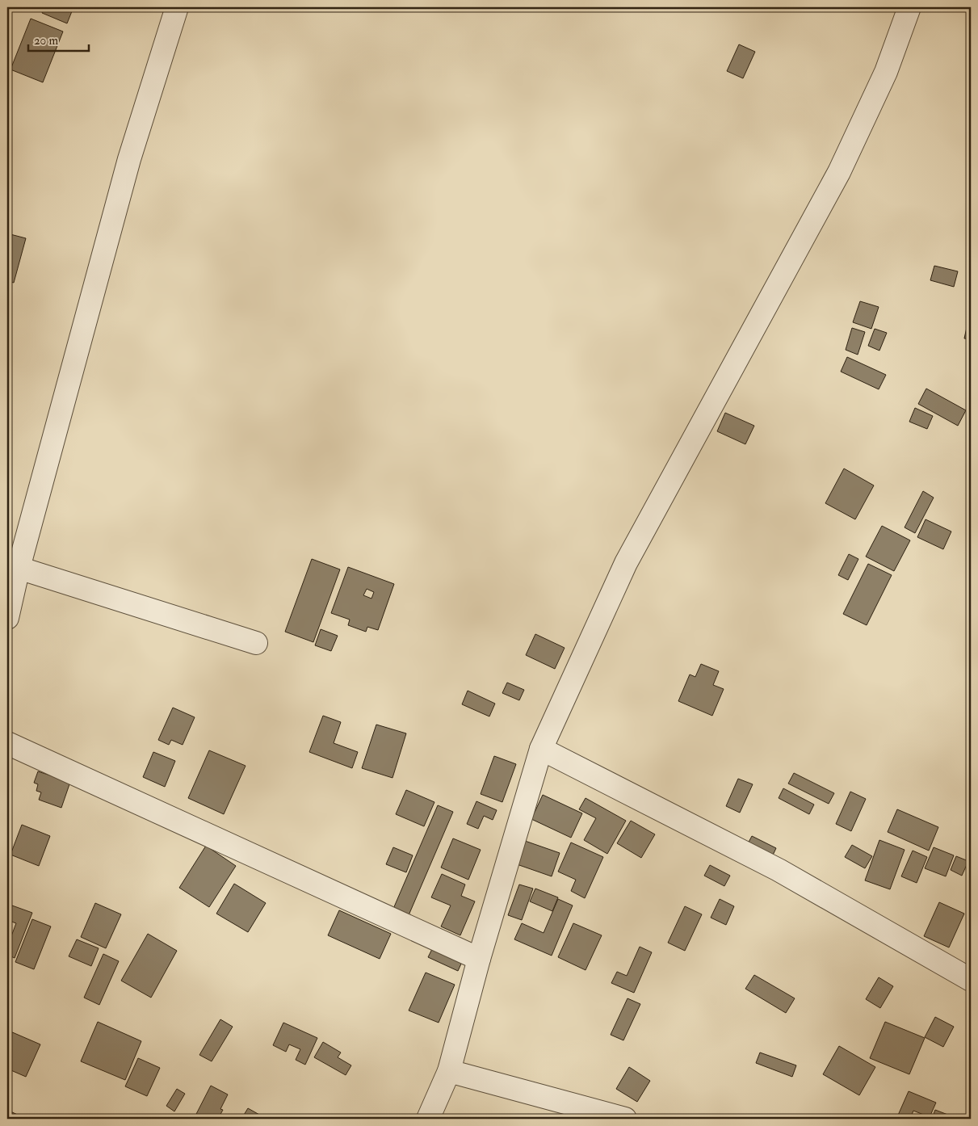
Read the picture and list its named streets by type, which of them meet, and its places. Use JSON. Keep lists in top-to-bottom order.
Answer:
{
  "scale_bar": "20 m"
}
